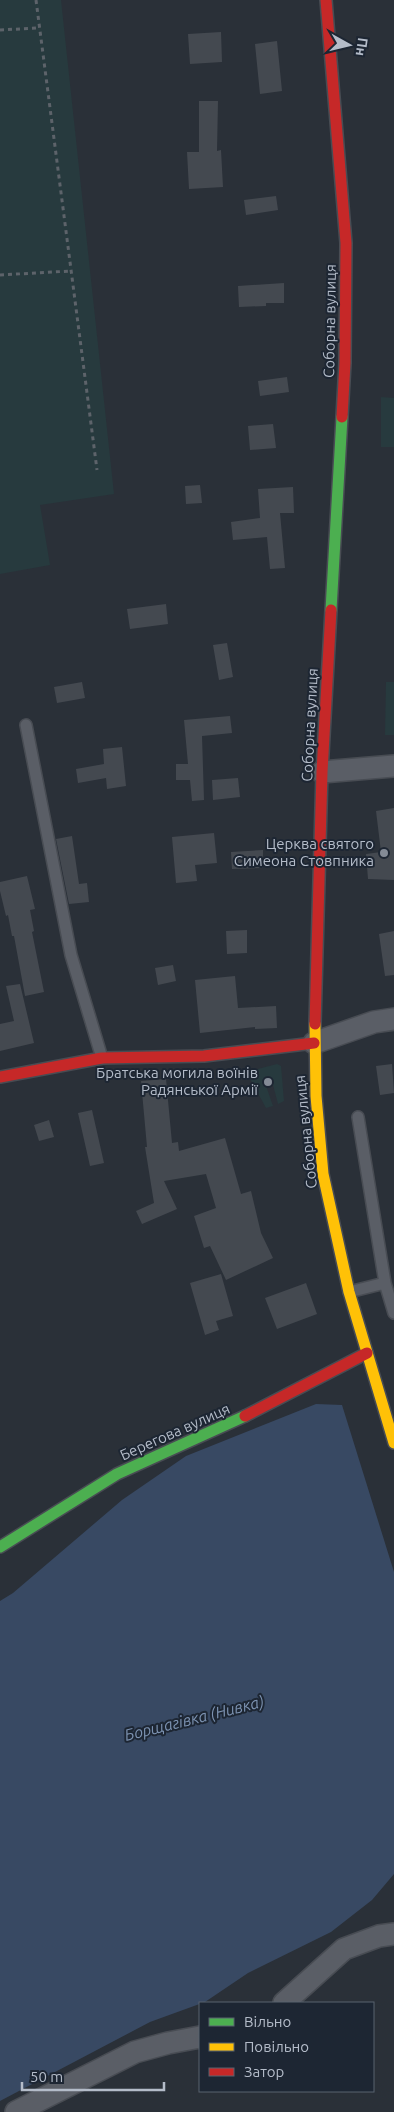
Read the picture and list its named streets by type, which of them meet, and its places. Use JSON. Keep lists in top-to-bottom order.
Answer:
{
  "streets": {
    "main road": ["Соборна вулиця", "Берегова вулиця"]
  },
  "crossings": [
    ["Соборна вулиця", "Берегова вулиця"]
  ],
  "water": ["Борщагівка (Нивка)"],
  "places": ["Церква святого Симеона Стовпника", "Братська могила воїнів Радянської Армії"],
  "legend": ["Вільно", "Повільно", "Затор"],
  "scale_bar": "50 m",
  "north": "right"
}
